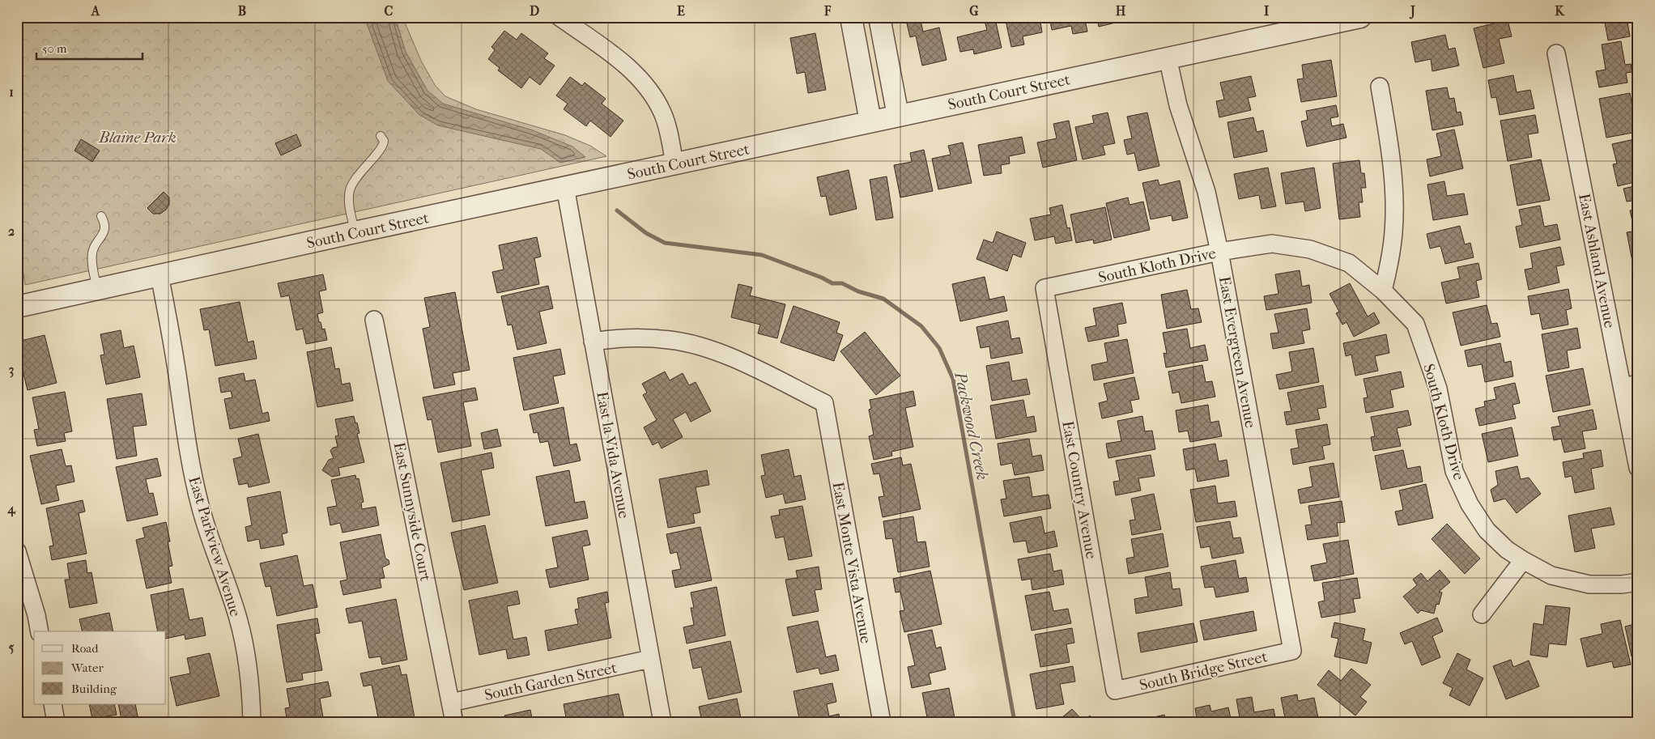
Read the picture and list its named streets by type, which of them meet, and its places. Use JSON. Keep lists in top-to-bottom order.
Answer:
{
  "streets": {
    "street": [
      "South Court Street",
      "East Ashland Avenue",
      "South Kloth Drive",
      "East Evergreen Avenue",
      "East la Vida Avenue",
      "East Country Avenue",
      "East Sunnyside Court",
      "East Parkview Avenue",
      "East Monte Vista Avenue",
      "South Bridge Street",
      "South Garden Street"
    ]
  },
  "crossings": [
    ["South Court Street", "East Evergreen Avenue"],
    ["South Court Street", "East la Vida Avenue"],
    ["South Court Street", "East Parkview Avenue"],
    ["South Kloth Drive", "East Evergreen Avenue"],
    ["South Kloth Drive", "East Country Avenue"],
    ["East Evergreen Avenue", "South Bridge Street"],
    ["East la Vida Avenue", "East Monte Vista Avenue"],
    ["East la Vida Avenue", "South Garden Street"],
    ["East Country Avenue", "South Bridge Street"],
    ["East Sunnyside Court", "South Garden Street"]
  ],
  "water": ["Packwood Creek"],
  "parks": ["Blaine Park"],
  "legend": ["Road", "Water", "Building"],
  "scale_bar": "50 m",
  "grid": {
    "columns": [
      "A",
      "B",
      "C",
      "D",
      "E",
      "F",
      "G",
      "H",
      "I",
      "J",
      "K"
    ],
    "rows": [
      "1",
      "2",
      "3",
      "4",
      "5"
    ]
  }
}
